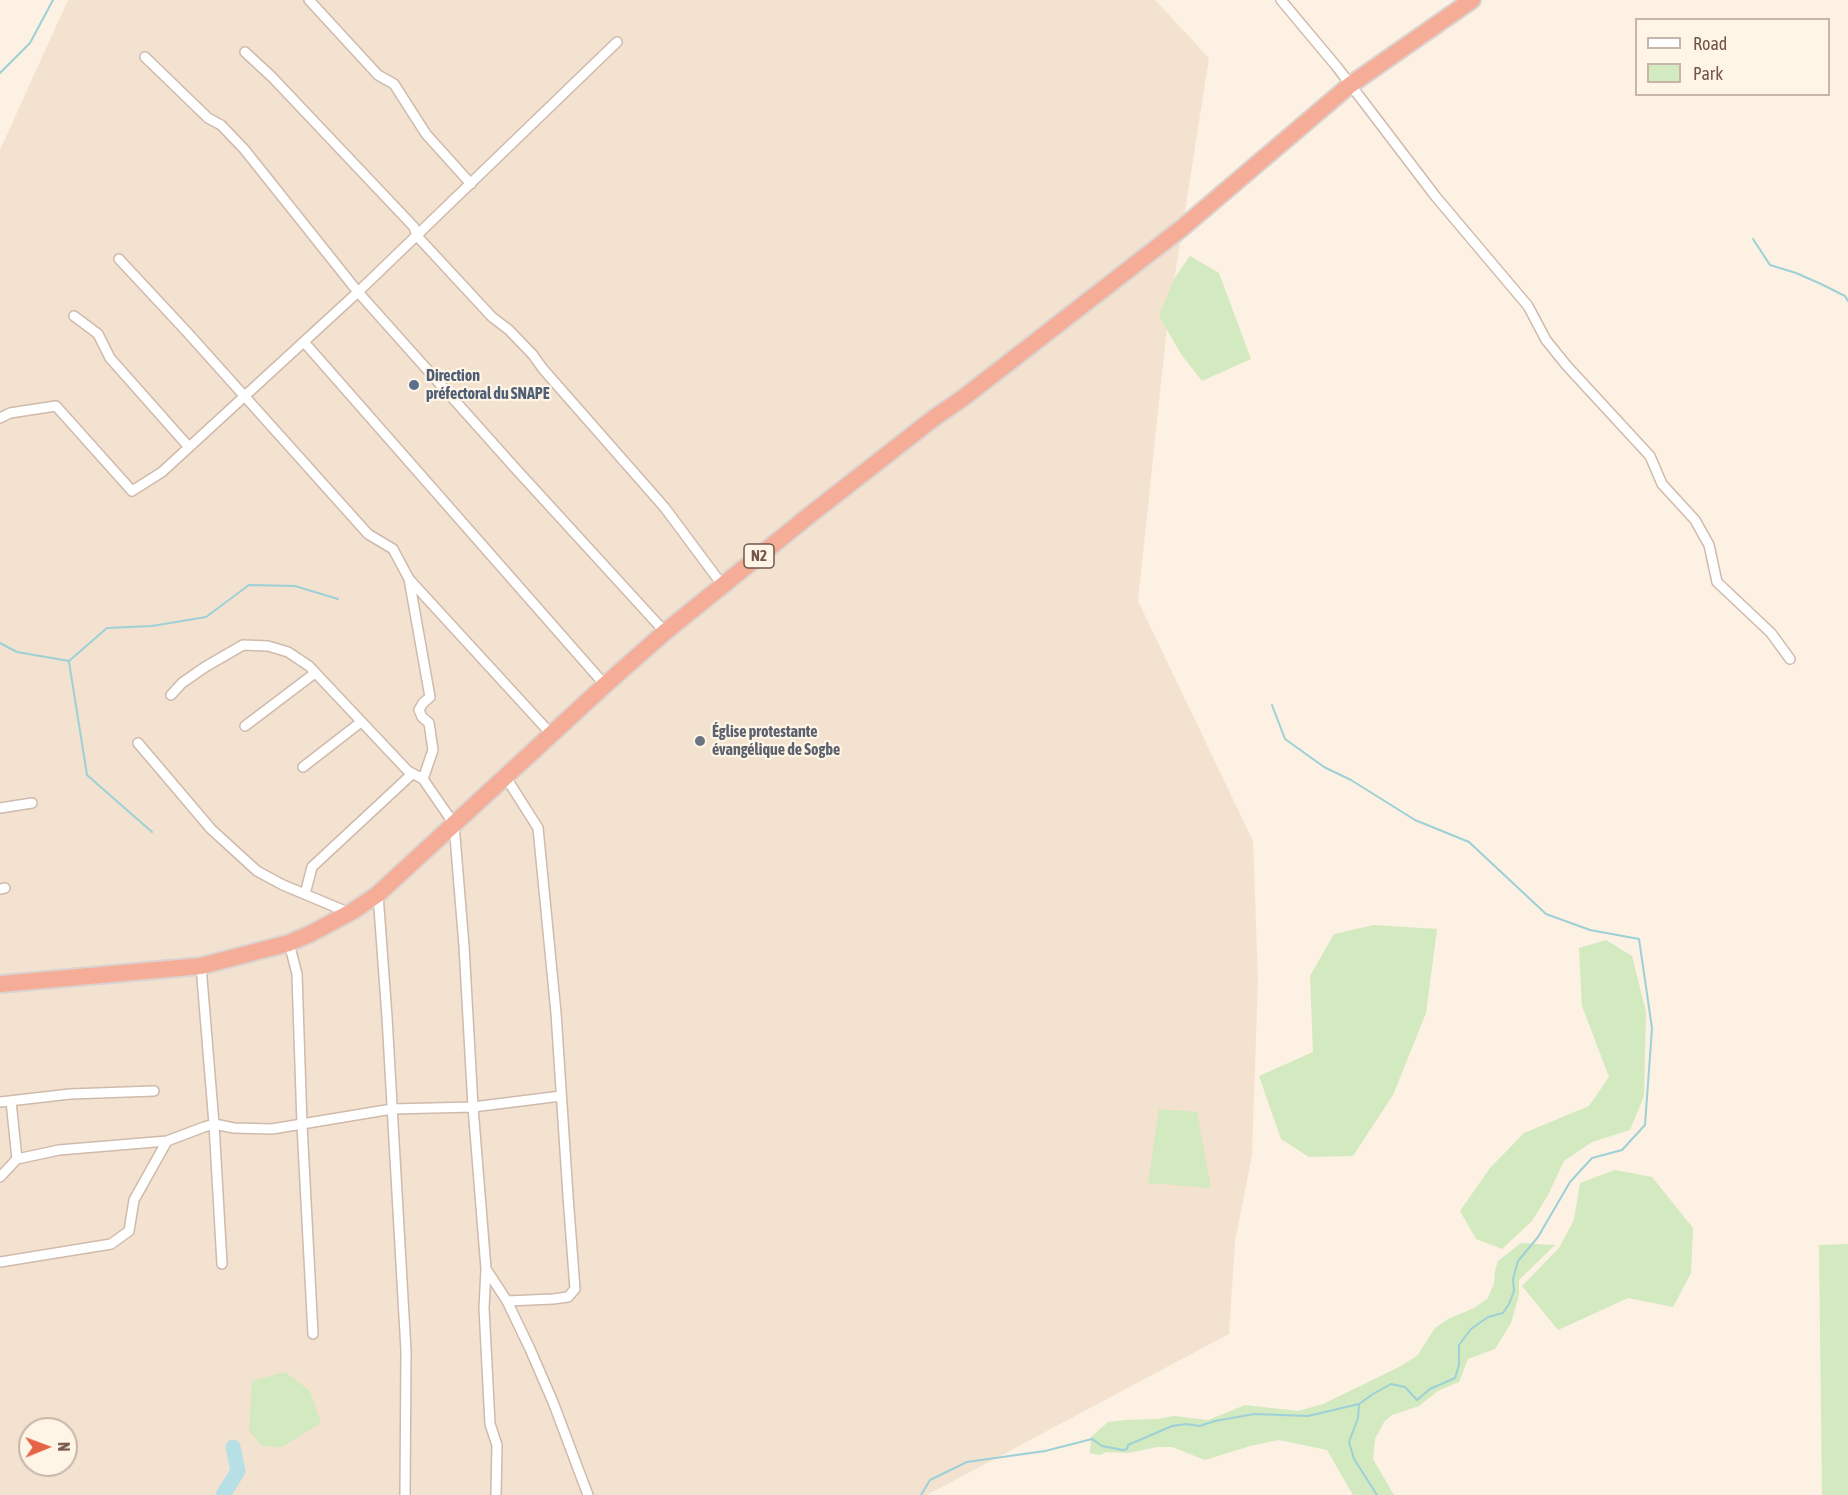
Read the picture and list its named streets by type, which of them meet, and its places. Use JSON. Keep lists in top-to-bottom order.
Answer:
{
  "streets": {
    "highway": ["N2"]
  },
  "places": ["Direction préfectoral du SNAPE", "Église protestante évangélique de Sogbe"],
  "legend": ["Road", "Park"],
  "north": "right"
}
